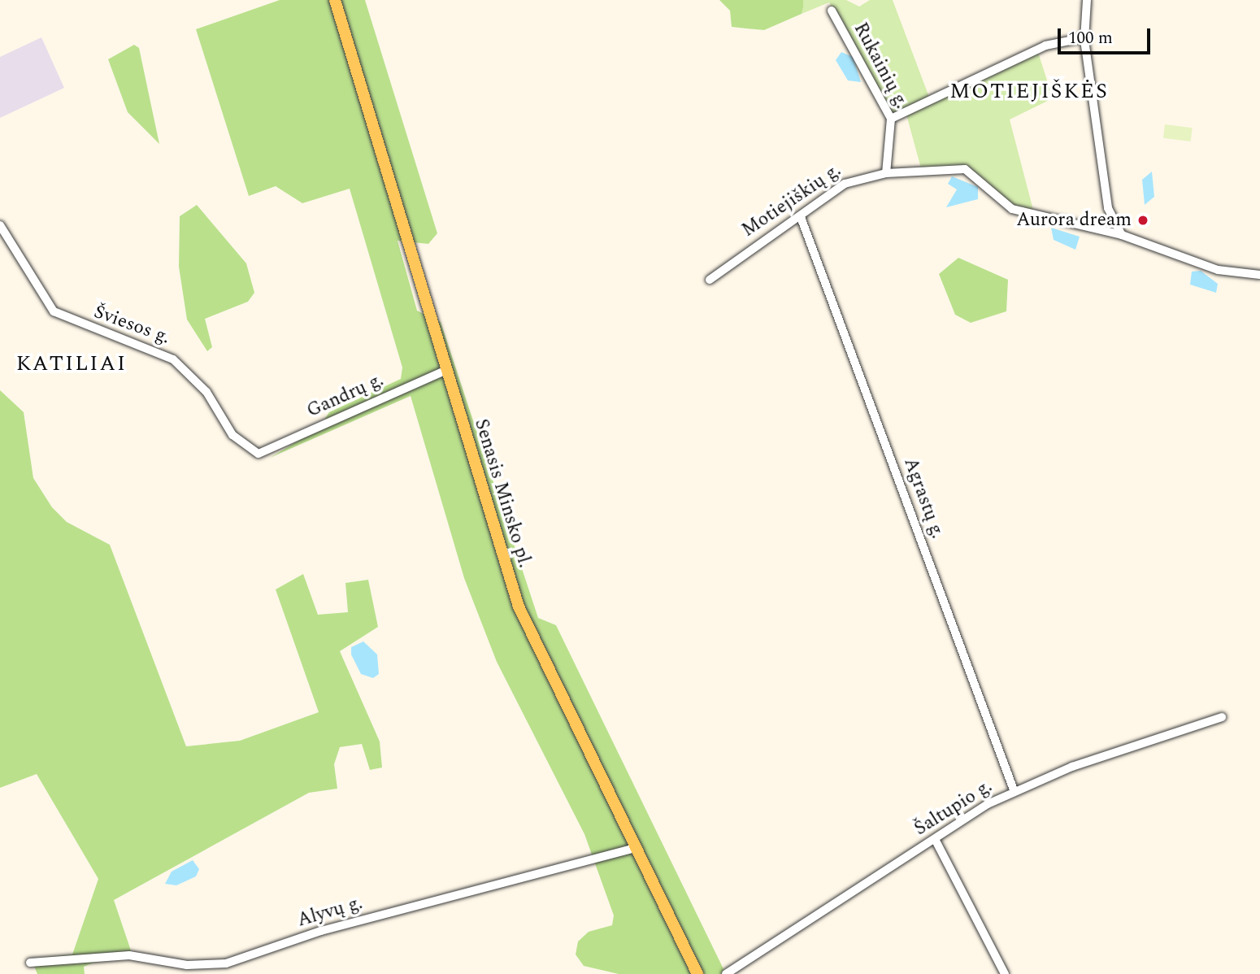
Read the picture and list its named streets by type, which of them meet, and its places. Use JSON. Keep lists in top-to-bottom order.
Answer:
{
  "streets": {
    "main road": ["Senasis Minsko pl."],
    "street": [
      "Rukainių g.",
      "Motiejiškių g.",
      "Šviesos g.",
      "Gandrų g.",
      "Agrastų g.",
      "Šaltupio g.",
      "Alyvų g."
    ]
  },
  "crossings": [
    ["Rukainių g.", "Motiejiškių g."],
    ["Motiejiškių g.", "Agrastų g."],
    ["Šviesos g.", "Gandrų g."],
    ["Gandrų g.", "Senasis Minsko pl."],
    ["Senasis Minsko pl.", "Alyvų g."],
    ["Agrastų g.", "Šaltupio g."]
  ],
  "districts": ["MOTIEJIŠKĖS", "KATILIAI"],
  "places": ["Aurora dream"],
  "scale_bar": "100 m"
}
